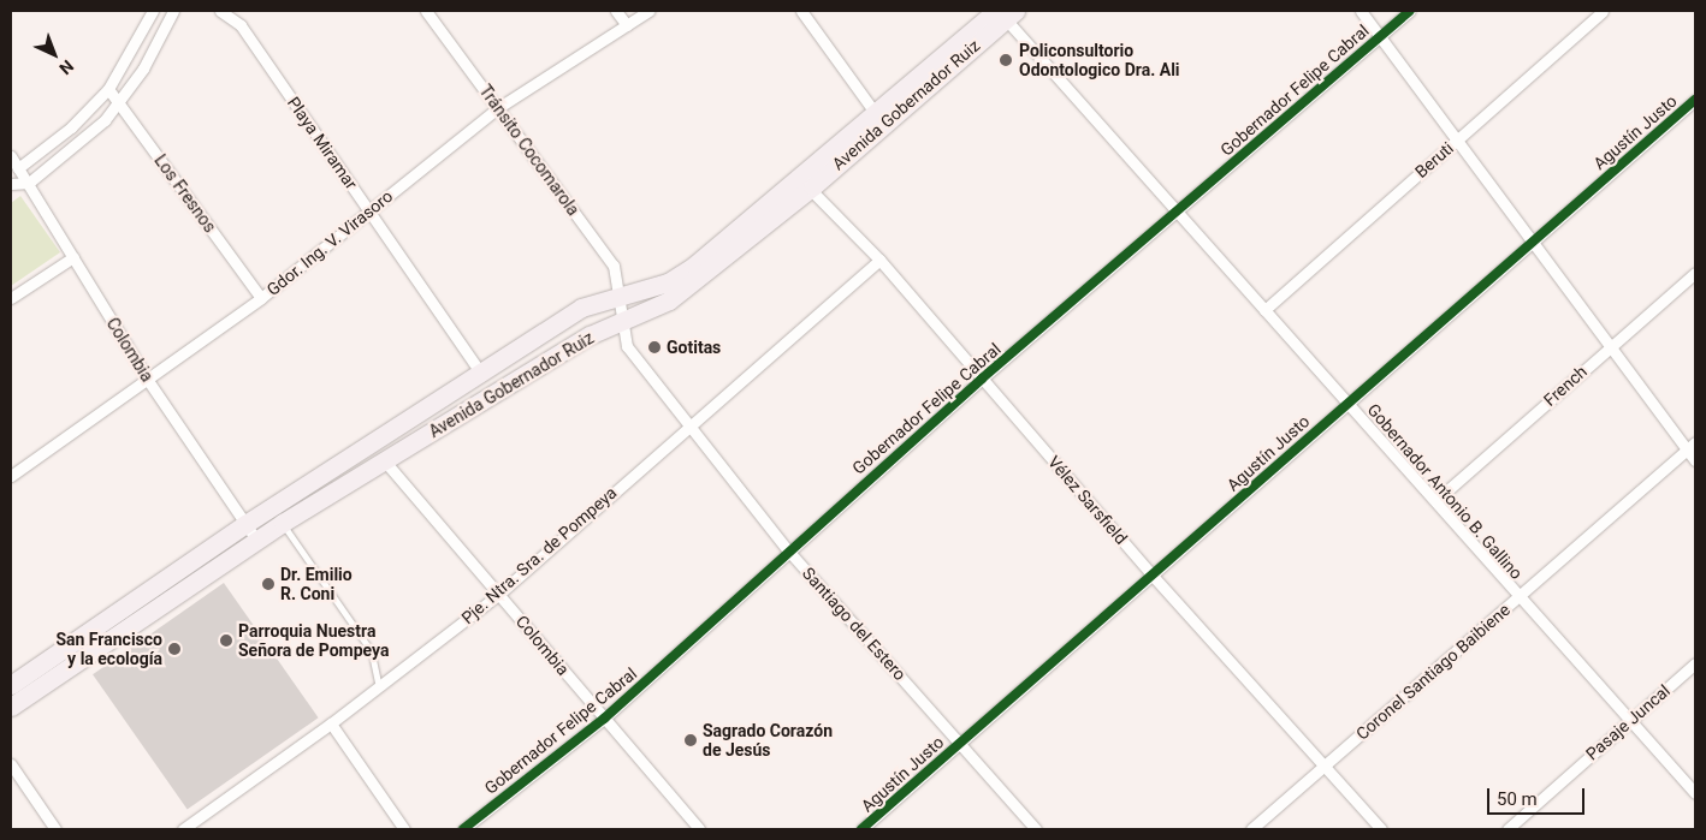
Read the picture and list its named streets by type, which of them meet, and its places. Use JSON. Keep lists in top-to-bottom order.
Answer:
{
  "streets": {
    "main road": ["Avenida Gobernador Ruiz"],
    "street": [
      "Gobernador Felipe Cabral",
      "Agustín Justo",
      "Playa Miramar",
      "Tránsito Cocomarola",
      "Beruti",
      "Los Fresnos",
      "Gdor. Ing. V. Virasoro",
      "Colombia",
      "French",
      "Gobernador Antonio B. Gallino",
      "Vélez Sarsfield",
      "Pje. Ntra. Sra. de Pompeya",
      "Santiago del Estero",
      "Coronel Santiago Baibiene",
      "Pasaje Juncal"
    ]
  },
  "crossings": [
    ["Gobernador Felipe Cabral", "Colombia"],
    ["Gobernador Felipe Cabral", "Gobernador Antonio B. Gallino"],
    ["Gobernador Felipe Cabral", "Vélez Sarsfield"],
    ["Gobernador Felipe Cabral", "Santiago del Estero"],
    ["Avenida Gobernador Ruiz", "Playa Miramar"],
    ["Avenida Gobernador Ruiz", "Tránsito Cocomarola"],
    ["Avenida Gobernador Ruiz", "Colombia"],
    ["Avenida Gobernador Ruiz", "Gobernador Antonio B. Gallino"],
    ["Avenida Gobernador Ruiz", "Vélez Sarsfield"],
    ["Avenida Gobernador Ruiz", "Santiago del Estero"],
    ["Agustín Justo", "Gobernador Antonio B. Gallino"],
    ["Agustín Justo", "Vélez Sarsfield"],
    ["Agustín Justo", "Santiago del Estero"],
    ["Playa Miramar", "Gdor. Ing. V. Virasoro"],
    ["Tránsito Cocomarola", "Gdor. Ing. V. Virasoro"],
    ["Tránsito Cocomarola", "Santiago del Estero"],
    ["Beruti", "Gobernador Antonio B. Gallino"],
    ["Los Fresnos", "Gdor. Ing. V. Virasoro"],
    ["Gdor. Ing. V. Virasoro", "Colombia"],
    ["Colombia", "Pje. Ntra. Sra. de Pompeya"],
    ["French", "Gobernador Antonio B. Gallino"],
    ["Gobernador Antonio B. Gallino", "Coronel Santiago Baibiene"],
    ["Gobernador Antonio B. Gallino", "Pasaje Juncal"],
    ["Vélez Sarsfield", "Pje. Ntra. Sra. de Pompeya"],
    ["Vélez Sarsfield", "Coronel Santiago Baibiene"],
    ["Pje. Ntra. Sra. de Pompeya", "Santiago del Estero"]
  ],
  "places": [
    "Policonsultorio Odontologico Dra. Ali",
    "Gotitas",
    "Dr. Emilio R. Coni",
    "Parroquia Nuestra Señora de Pompeya",
    "San Francisco y la ecología",
    "Sagrado Corazón de Jesús"
  ],
  "scale_bar": "50 m",
  "north": "bottom right"
}
